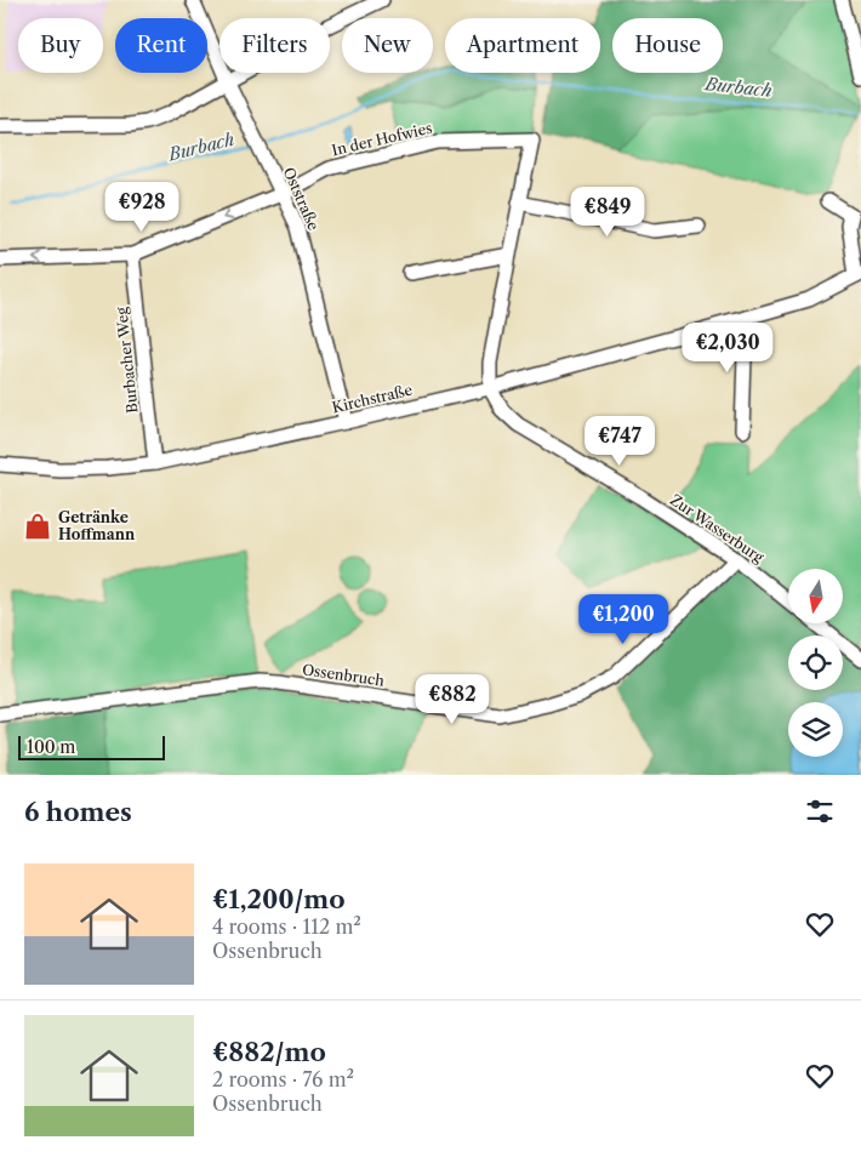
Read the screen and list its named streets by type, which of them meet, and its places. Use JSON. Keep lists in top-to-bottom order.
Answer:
{
  "streets": {
    "street": [
      "In der Hofwies",
      "Oststraße",
      "Burbacher Weg",
      "Kirchstraße",
      "Zur Wasserburg",
      "Ossenbruch"
    ]
  },
  "crossings": [
    ["In der Hofwies", "Oststraße"],
    ["In der Hofwies", "Burbacher Weg"],
    ["Oststraße", "Kirchstraße"],
    ["Burbacher Weg", "Kirchstraße"],
    ["Kirchstraße", "Zur Wasserburg"],
    ["Zur Wasserburg", "Ossenbruch"]
  ],
  "water": ["Burbach"],
  "places": {
    "shop": ["Getränke Hoffmann"]
  },
  "scale_bar": "100 m",
  "north": "bottom",
  "page": {
    "chip": [
      "Buy",
      "Rent",
      "Filters",
      "New",
      "Apartment",
      "House"
    ],
    "price": [
      "€928",
      "€849",
      "€2,030",
      "€747",
      "€1,200",
      "€882"
    ],
    "scale": "100 m",
    "heading": "6 homes",
    "list": [
      {
        "name": "€1,200/mo",
        "note": "4 rooms · 112 m² · Ossenbruch"
      },
      {
        "name": "€882/mo",
        "note": "2 rooms · 76 m² · Ossenbruch"
      }
    ]
  }
}
